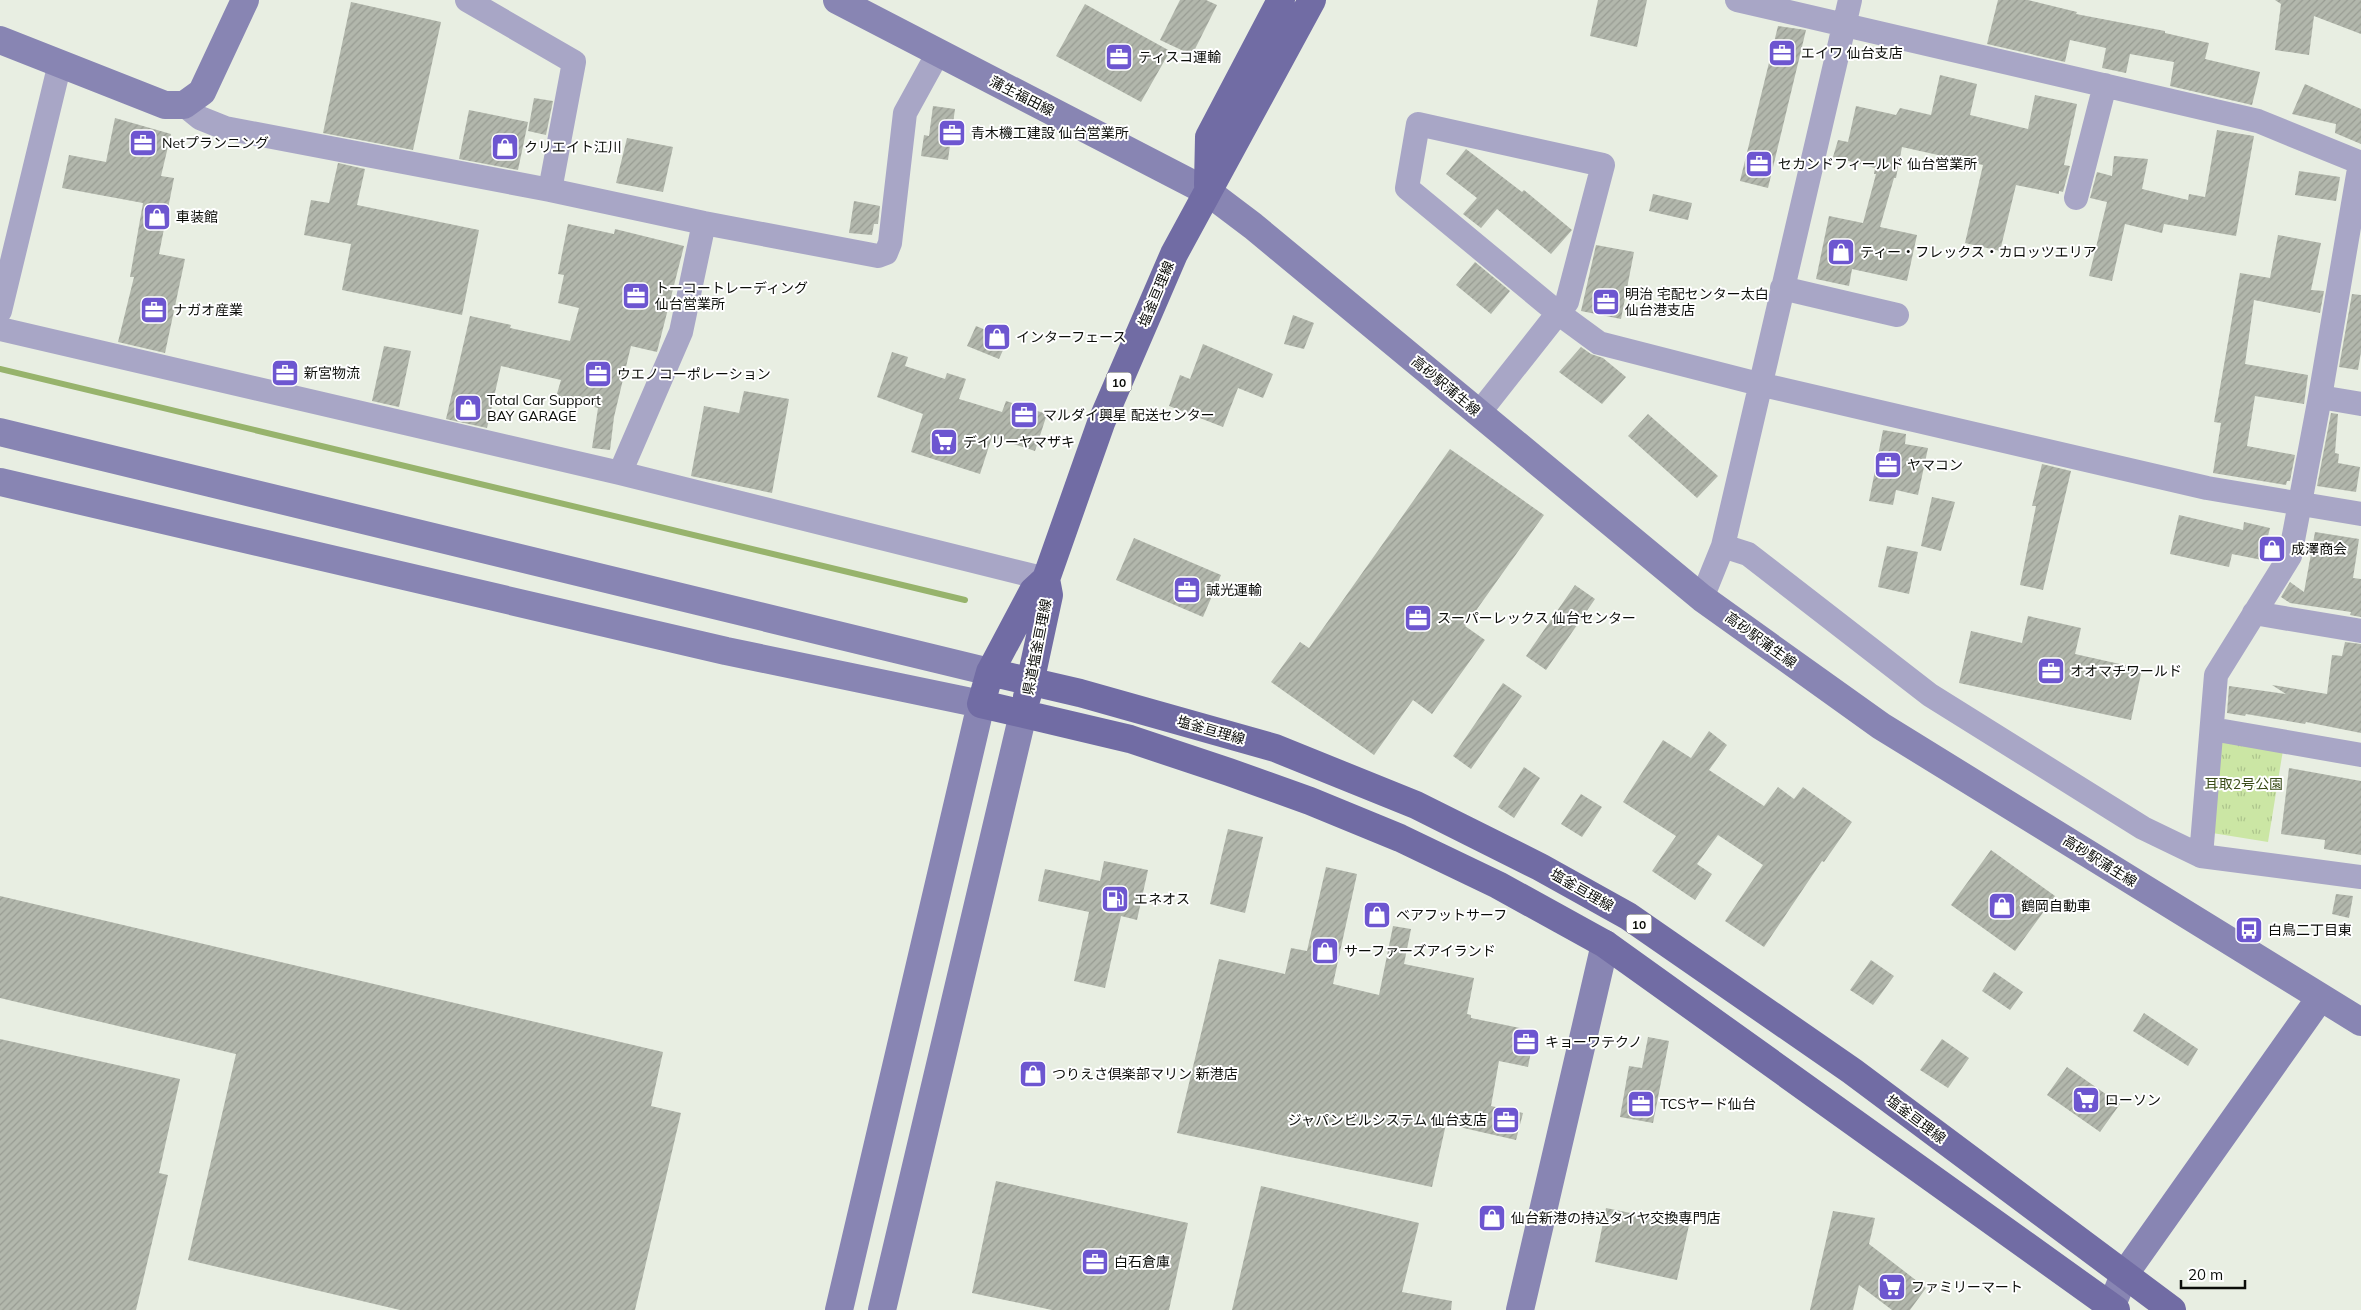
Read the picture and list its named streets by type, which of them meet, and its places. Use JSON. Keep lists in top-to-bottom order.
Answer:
{
  "streets": {
    "main road": ["塩釜亘理線", "10", "県道塩釜亘理線"],
    "street": ["蒲生福田線", "高砂駅蒲生線"]
  },
  "crossings": [
    ["蒲生福田線", "塩釜亘理線"],
    ["蒲生福田線", "高砂駅蒲生線"],
    ["塩釜亘理線", "高砂駅蒲生線"],
    ["塩釜亘理線", "県道塩釜亘理線"]
  ],
  "parks": ["耳取2号公園"],
  "places": {
    "office": [
      "エイワ 仙台支店",
      "ティスコ運輸",
      "青木機工建設 仙台営業所",
      "Netプランニング",
      "セカンドフィールド 仙台営業所",
      "トーコートレーディング 仙台営業所",
      "明治 宅配センター太白 仙台港支店",
      "ナガオ産業",
      "新宮物流",
      "ウエノコーポレーション",
      "マルダイ興星 配送センター",
      "ヤマコン",
      "誠光運輸",
      "スーパーレックス 仙台センター",
      "オオマチワールド",
      "キョーワテクノ",
      "TCSヤード仙台",
      "ジャパンビルシステム 仙台支店",
      "白石倉庫"
    ],
    "shop": [
      "クリエイト江川",
      "車装館",
      "ティー・フレックス・カロッツエリア",
      "インターフェース",
      "Total Car Support BAY GARAGE",
      "成澤商会",
      "鶴岡自動車",
      "ベアフットサーフ",
      "サーファーズアイランド",
      "つりえさ倶楽部マリン 新港店",
      "仙台新港の持込タイヤ交換専門店"
    ],
    "supermarket": ["デイリーヤマザキ", "ローソン", "ファミリーマート"],
    "fuel station": ["エネオス"],
    "bus stop": ["白鳥二丁目東"]
  },
  "scale_bar": "20 m"
}
